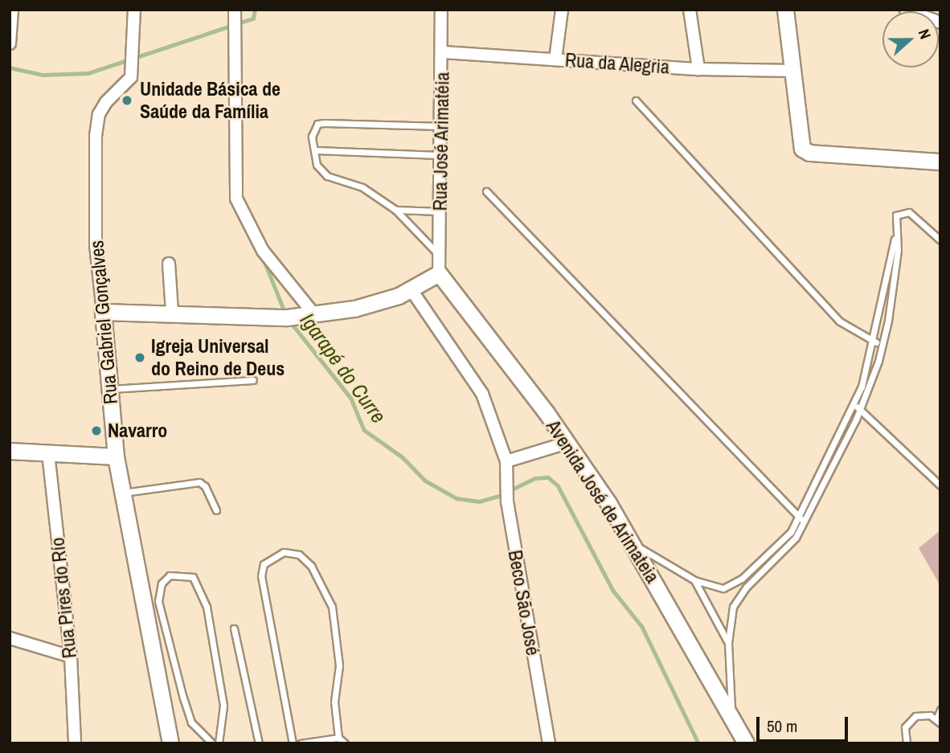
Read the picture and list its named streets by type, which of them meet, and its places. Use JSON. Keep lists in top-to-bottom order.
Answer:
{
  "streets": {
    "street": [
      "Rua da Alegria",
      "Rua José Arimatéia",
      "Rua Gabriel Gonçalves",
      "Avenida José de Arimateia",
      "Rua Pires do Río",
      "Beco São José"
    ]
  },
  "crossings": [
    ["Rua da Alegria", "Rua José Arimatéia"],
    ["Rua José Arimatéia", "Avenida José de Arimateia"]
  ],
  "water": ["Igarapé do Curre"],
  "places": ["Unidade Básica de Saúde da Família", "Igreja Universal do Reino de Deus", "Navarro"],
  "scale_bar": "50 m",
  "north": "right"
}
